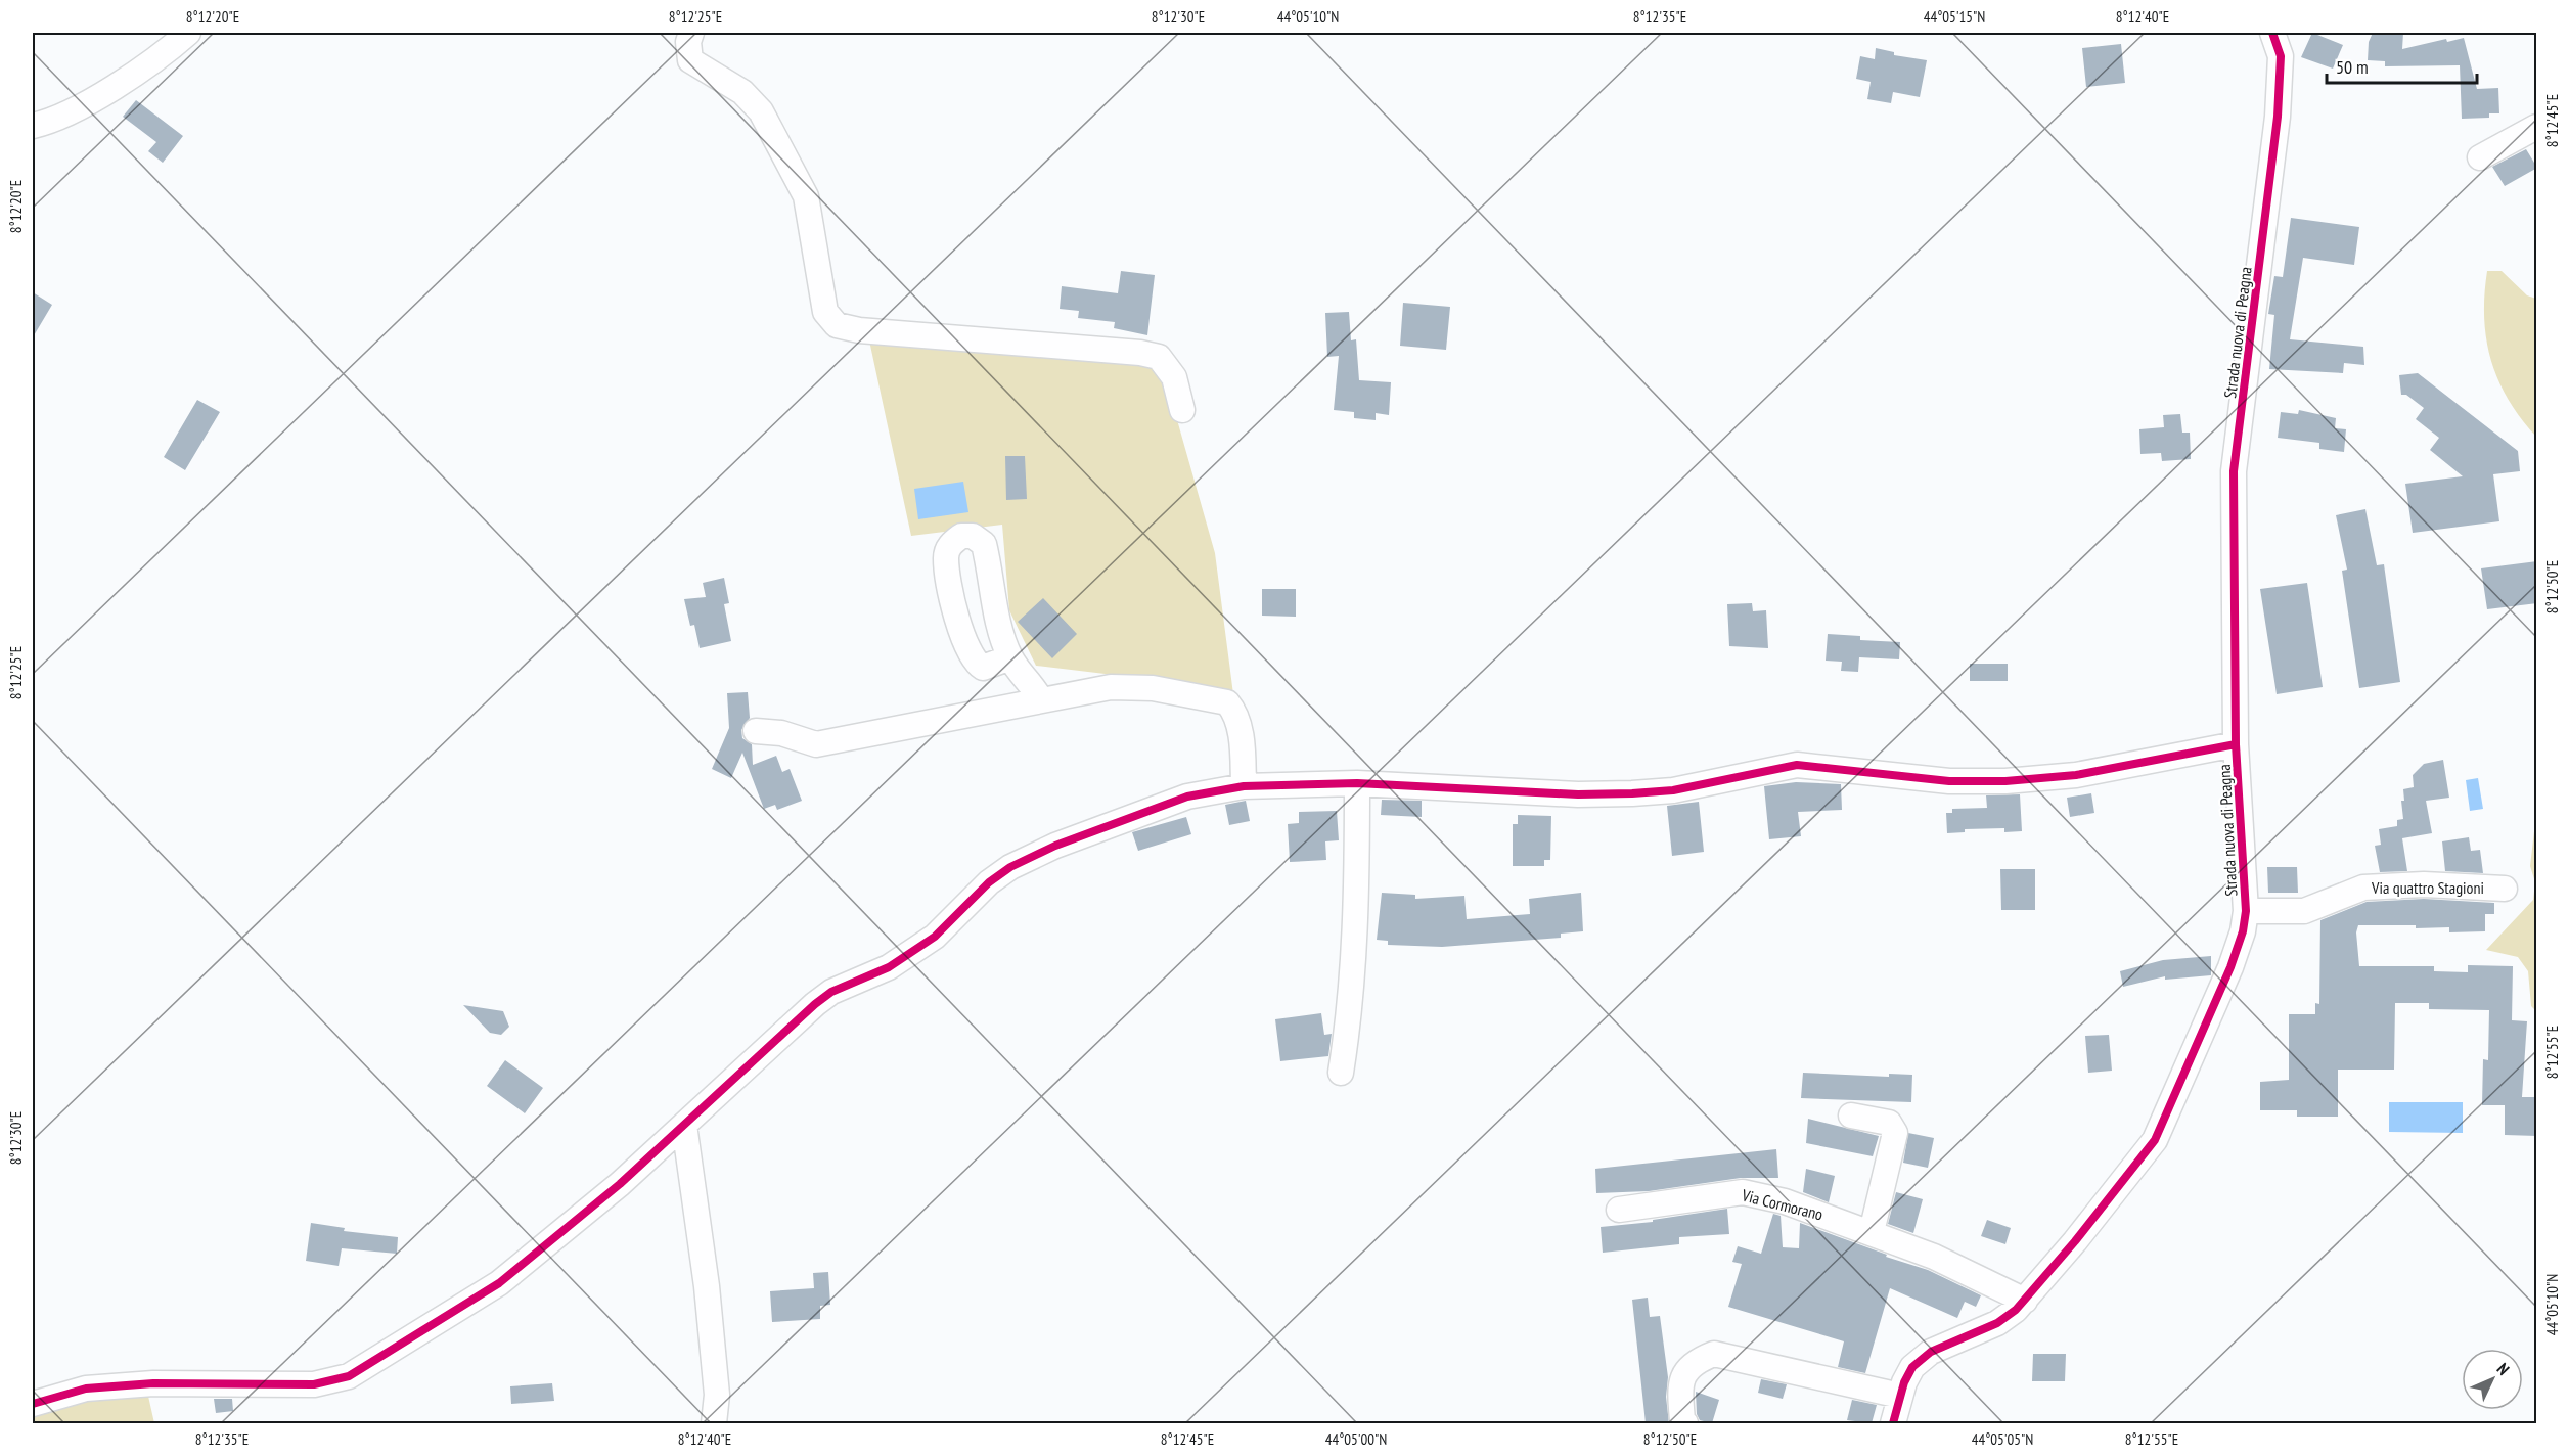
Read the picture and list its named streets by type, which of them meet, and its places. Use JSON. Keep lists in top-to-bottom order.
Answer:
{
  "streets": {
    "street": ["Strada nuova di Peagna", "Via quattro Stagioni", "Via Cormorano"]
  },
  "crossings": [
    ["Strada nuova di Peagna", "Via quattro Stagioni"],
    ["Strada nuova di Peagna", "Via Cormorano"]
  ],
  "scale_bar": "50 m",
  "north": "top right",
  "coordinates": [
    "8°12'20\"E",
    "8°12'25\"E",
    "8°12'30\"E",
    "44°05'10\"N",
    "8°12'35\"E",
    "44°05'15\"N",
    "8°12'40\"E",
    "8°12'45\"E",
    "8°12'50\"E",
    "8°12'55\"E",
    "44°05'00\"N",
    "44°05'05\"N"
  ]
}
